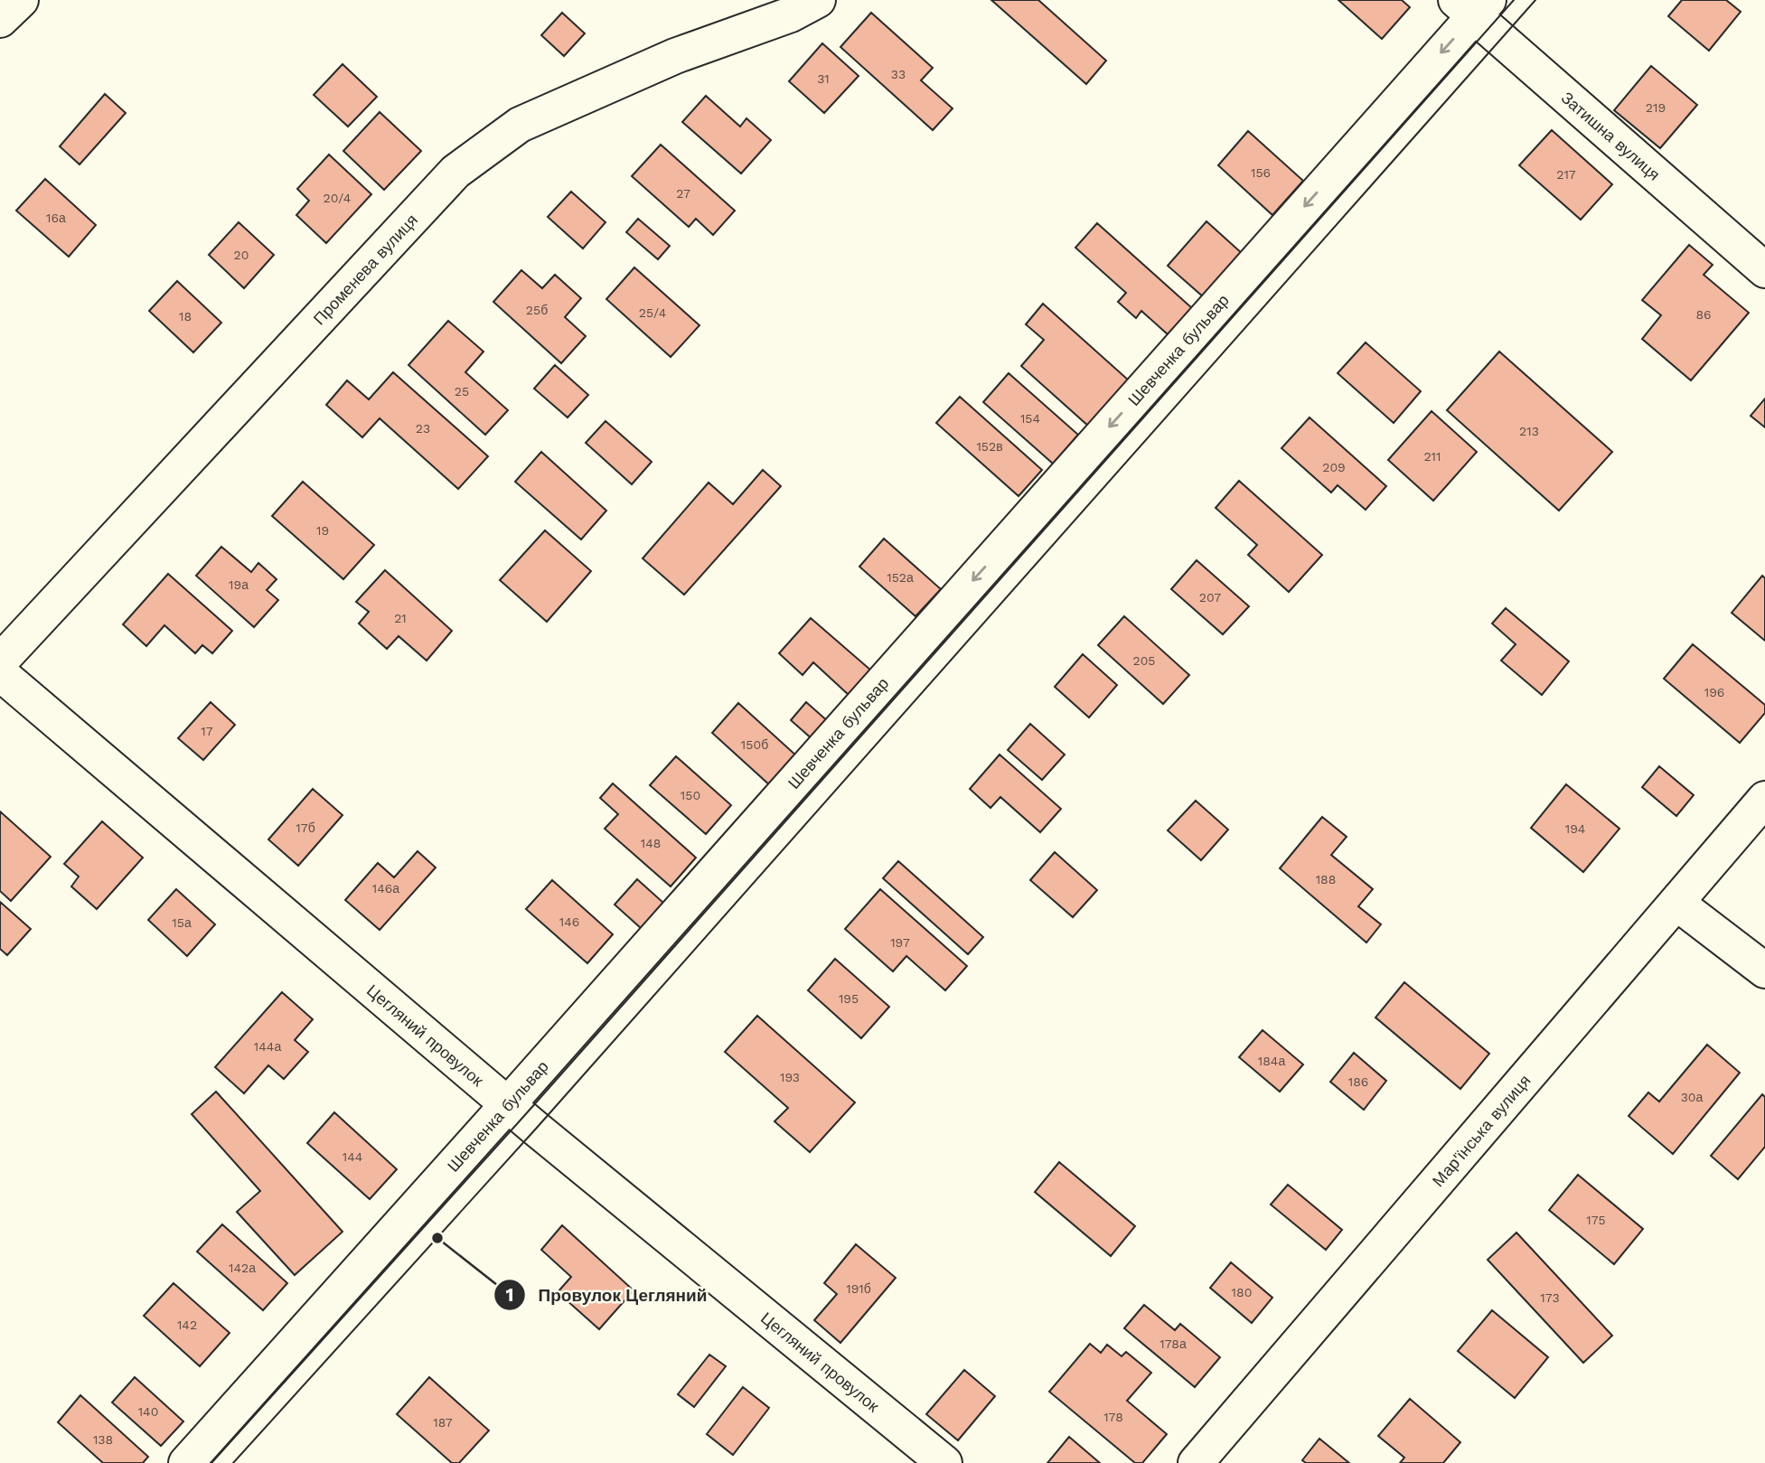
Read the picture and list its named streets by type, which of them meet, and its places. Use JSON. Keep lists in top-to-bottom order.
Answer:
{
  "streets": {
    "street": [
      "Затишна вулиця",
      "Променева вулиця",
      "Шевченка бульвар",
      "Цегляний провулок",
      "Мар'їнська вулиця"
    ]
  },
  "crossings": [
    ["Затишна вулиця", "Шевченка бульвар"],
    ["Шевченка бульвар", "Цегляний провулок"]
  ],
  "one_way": ["Шевченка бульвар"],
  "places": ["Провулок Цегляний"],
  "house_numbers": [
    "33",
    "31",
    "219",
    "156",
    "217",
    "27",
    "20/4",
    "16а",
    "20",
    "25б",
    "25/4",
    "86",
    "18",
    "25",
    "154",
    "23",
    "213",
    "152в",
    "211",
    "209",
    "19",
    "152а",
    "19а",
    "207",
    "21",
    "205",
    "196",
    "17",
    "150б",
    "150",
    "17б",
    "194",
    "148",
    "188",
    "146а",
    "146",
    "15а",
    "197",
    "195",
    "144а",
    "184а",
    "193",
    "186",
    "30а",
    "144",
    "175",
    "142а",
    "191б",
    "180",
    "173",
    "142",
    "178а",
    "140",
    "178",
    "187",
    "138"
  ]
}
